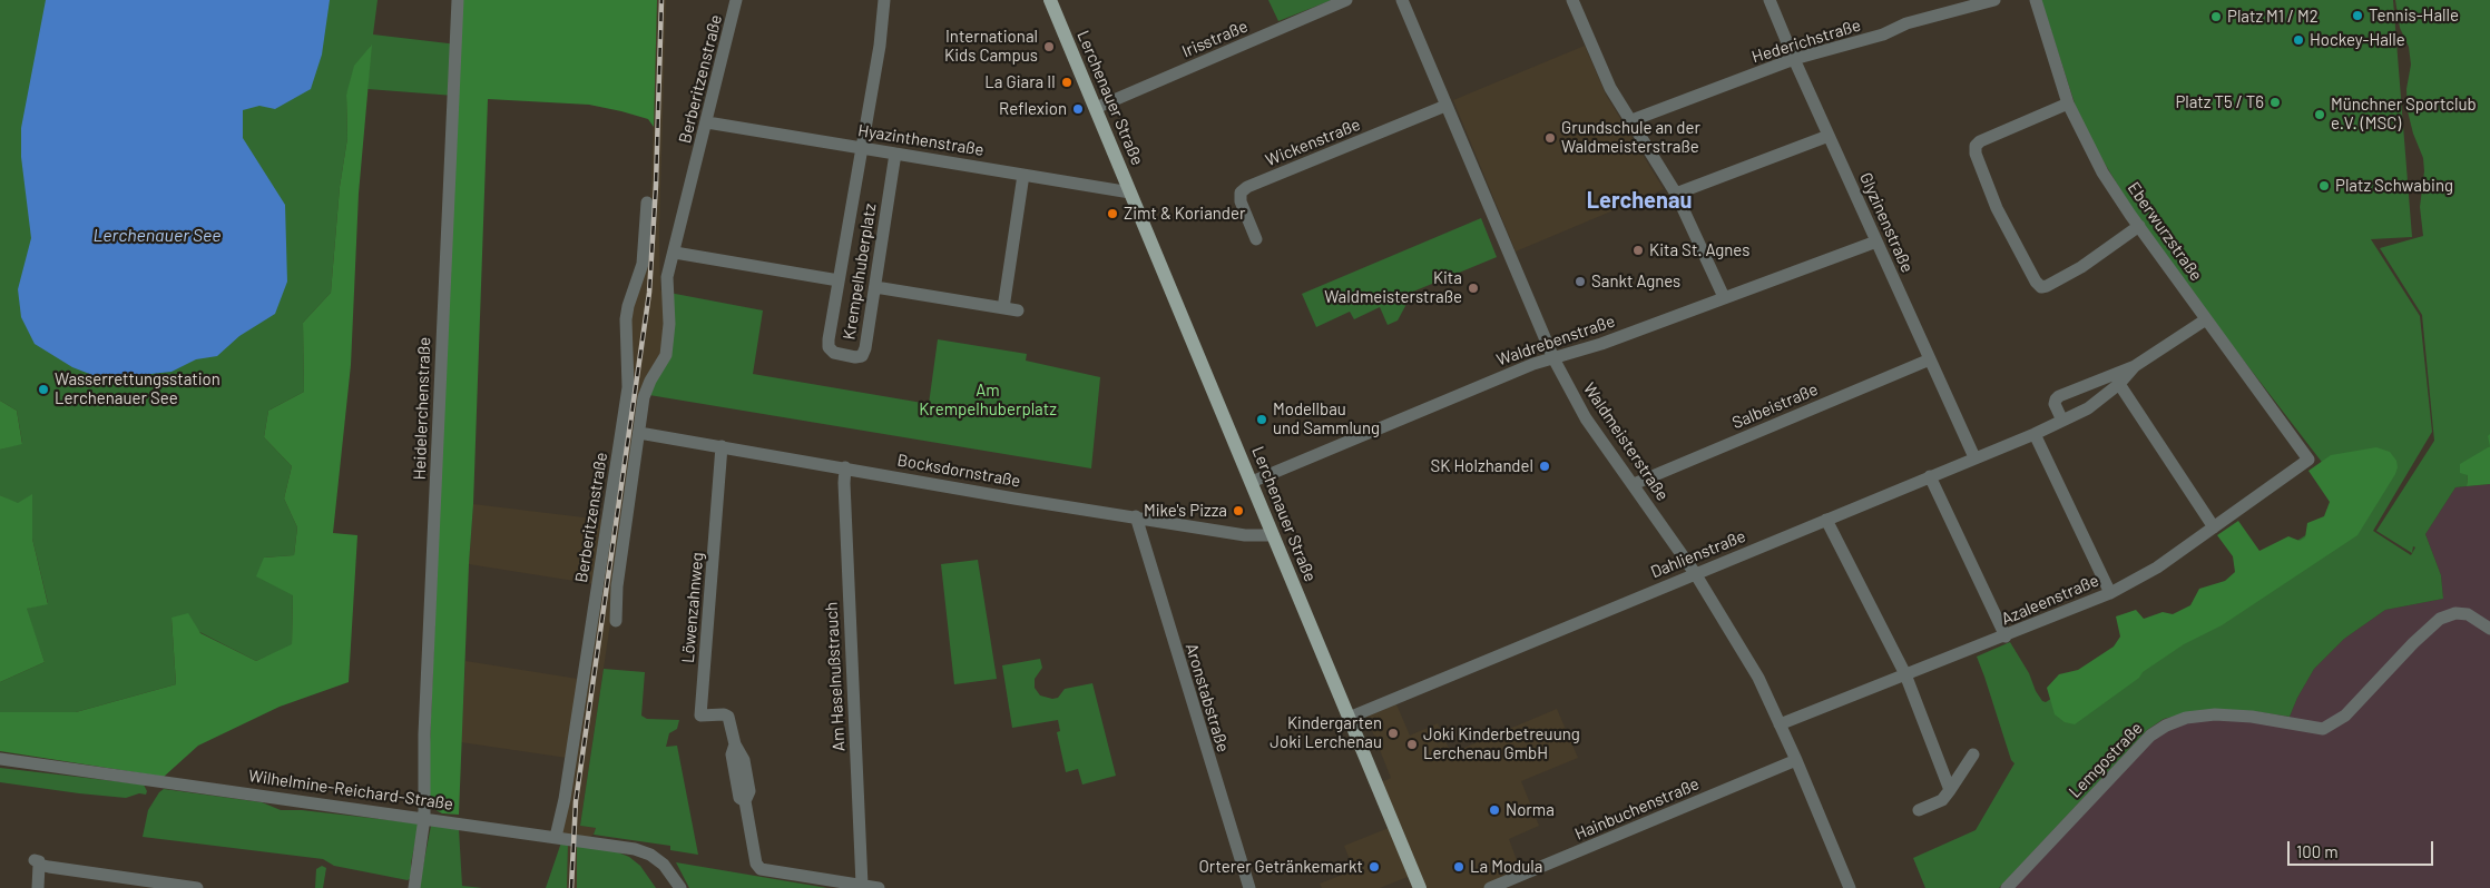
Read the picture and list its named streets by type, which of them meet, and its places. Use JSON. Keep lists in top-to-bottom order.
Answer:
{
  "streets": {
    "main road": ["Lerchenauer Straße"],
    "street": [
      "Irisstraße",
      "Hederichstraße",
      "Berberitzenstraße",
      "Hyazinthenstraße",
      "Wickenstraße",
      "Glyzinenstraße",
      "Eberwurzstraße",
      "Krempelhuberplatz",
      "Waldrebenstraße",
      "Salbeistraße",
      "Heidelerchenstraße",
      "Waldmeisterstraße",
      "Bocksdornstraße",
      "Dahlienstraße",
      "Azaleenstraße",
      "Löwenzahnweg",
      "Am Haselnußstrauch",
      "Aronstabstraße",
      "Lemgostraße",
      "Wilhelmine-Reichard-Straße",
      "Hainbuchenstraße"
    ]
  },
  "crossings": [
    ["Irisstraße", "Lerchenauer Straße"],
    ["Hederichstraße", "Glyzinenstraße"],
    ["Berberitzenstraße", "Hyazinthenstraße"],
    ["Berberitzenstraße", "Bocksdornstraße"],
    ["Berberitzenstraße", "Wilhelmine-Reichard-Straße"],
    ["Lerchenauer Straße", "Hyazinthenstraße"],
    ["Lerchenauer Straße", "Waldrebenstraße"],
    ["Lerchenauer Straße", "Bocksdornstraße"],
    ["Lerchenauer Straße", "Dahlienstraße"],
    ["Hyazinthenstraße", "Krempelhuberplatz"],
    ["Wickenstraße", "Waldmeisterstraße"],
    ["Glyzinenstraße", "Waldrebenstraße"],
    ["Glyzinenstraße", "Salbeistraße"],
    ["Glyzinenstraße", "Dahlienstraße"],
    ["Eberwurzstraße", "Dahlienstraße"],
    ["Eberwurzstraße", "Azaleenstraße"],
    ["Waldrebenstraße", "Waldmeisterstraße"],
    ["Salbeistraße", "Waldmeisterstraße"],
    ["Heidelerchenstraße", "Wilhelmine-Reichard-Straße"],
    ["Waldmeisterstraße", "Dahlienstraße"],
    ["Waldmeisterstraße", "Azaleenstraße"],
    ["Waldmeisterstraße", "Hainbuchenstraße"],
    ["Bocksdornstraße", "Löwenzahnweg"],
    ["Bocksdornstraße", "Am Haselnußstrauch"],
    ["Bocksdornstraße", "Aronstabstraße"],
    ["Löwenzahnweg", "Am Haselnußstrauch"]
  ],
  "districts": ["Lerchenau"],
  "water": ["Lerchenauer See"],
  "parks": ["Am Krempelhuberplatz"],
  "places": [
    "Tennis-Halle",
    "Platz M1 / M2",
    "Hockey-Halle",
    "International Kids Campus",
    "La Giara II",
    "Platz T5 / T6",
    "Reflexion",
    "Münchner Sportclub e.V. (MSC)",
    "Grundschule an der Waldmeisterstraße",
    "Platz Schwabing",
    "Zimt & Koriander",
    "Kita St. Agnes",
    "Sankt Agnes",
    "Kita Waldmeisterstraße",
    "Wasserrettungsstation Lerchenauer See",
    "Modellbau und Sammlung",
    "SK Holzhandel",
    "Mike's Pizza",
    "Kindergarten Joki Lerchenau",
    "Joki Kinderbetreuung Lerchenau GmbH",
    "Norma",
    "Orterer Getränkemarkt",
    "La Modula"
  ],
  "scale_bar": "100 m"
}
